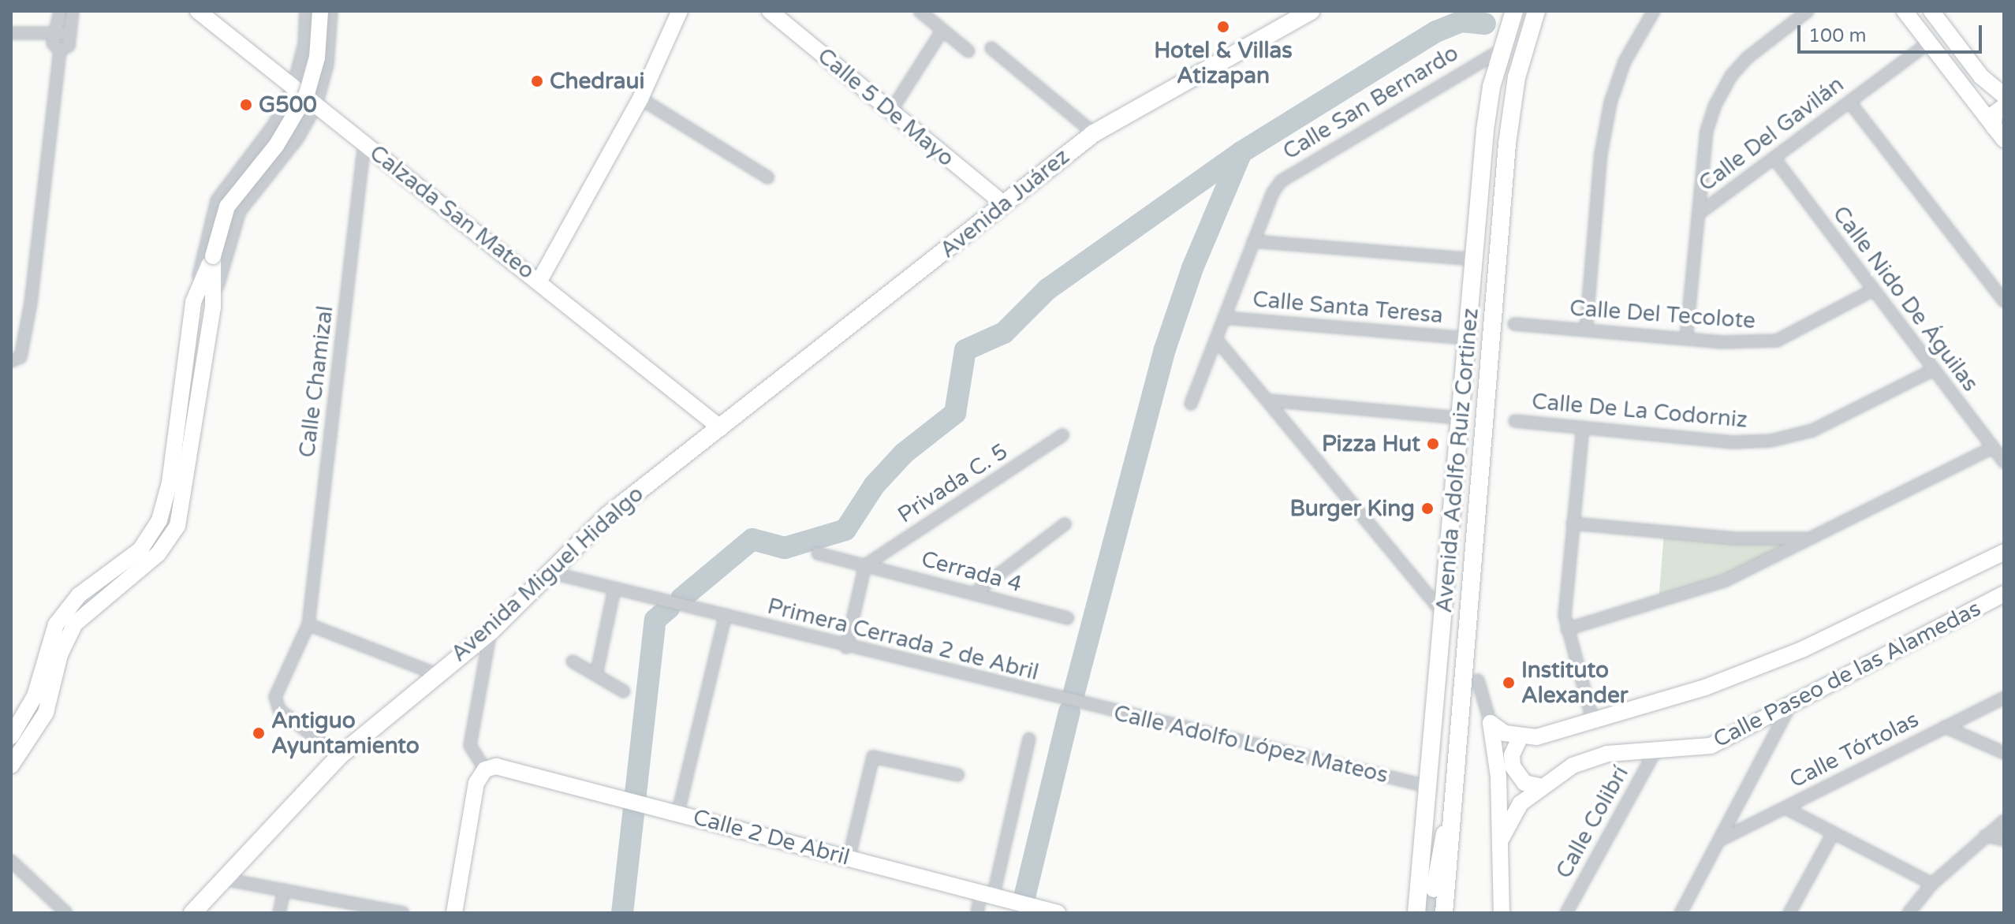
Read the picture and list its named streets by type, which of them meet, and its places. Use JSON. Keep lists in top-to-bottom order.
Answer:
{
  "streets": {
    "main road": ["Avenida Juárez", "Avenida Adolfo Ruiz Cortinez", "Avenida Miguel Hidalgo"],
    "street": [
      "Calle San Bernardo",
      "Calle 5 De Mayo",
      "Calle Del Gavilán",
      "Calzada San Mateo",
      "Calle Nido De Águilas",
      "Calle Santa Teresa",
      "Calle Del Tecolote",
      "Calle Chamizal",
      "Calle De La Codorniz",
      "Privada C. 5",
      "Cerrada 4",
      "Primera Cerrada 2 de Abril",
      "Calle Paseo de las Alamedas",
      "Calle Adolfo López Mateos",
      "Calle Tórtolas",
      "Calle Colibrí",
      "Calle 2 De Abril"
    ]
  },
  "crossings": [
    ["Calle San Bernardo", "Calle Santa Teresa"],
    ["Calle San Bernardo", "Avenida Adolfo Ruiz Cortinez"],
    ["Calle 5 De Mayo", "Avenida Juárez"],
    ["Calle Del Gavilán", "Calle Nido De Águilas"],
    ["Avenida Juárez", "Calzada San Mateo"],
    ["Avenida Juárez", "Avenida Miguel Hidalgo"],
    ["Calzada San Mateo", "Calle Chamizal"],
    ["Calzada San Mateo", "Avenida Miguel Hidalgo"],
    ["Calle Nido De Águilas", "Calle Del Tecolote"],
    ["Calle Nido De Águilas", "Calle De La Codorniz"],
    ["Calle Santa Teresa", "Avenida Adolfo Ruiz Cortinez"],
    ["Calle Chamizal", "Avenida Miguel Hidalgo"],
    ["Avenida Adolfo Ruiz Cortinez", "Calle Adolfo López Mateos"],
    ["Privada C. 5", "Cerrada 4"],
    ["Avenida Miguel Hidalgo", "Primera Cerrada 2 de Abril"],
    ["Primera Cerrada 2 de Abril", "Calle Adolfo López Mateos"],
    ["Calle Paseo de las Alamedas", "Calle Colibrí"]
  ],
  "places": [
    "Hotel & Villas Atizapan",
    "Chedraui",
    "G500",
    "Pizza Hut",
    "Burger King",
    "Instituto Alexander",
    "Antiguo Ayuntamiento"
  ],
  "scale_bar": "100 m"
}
